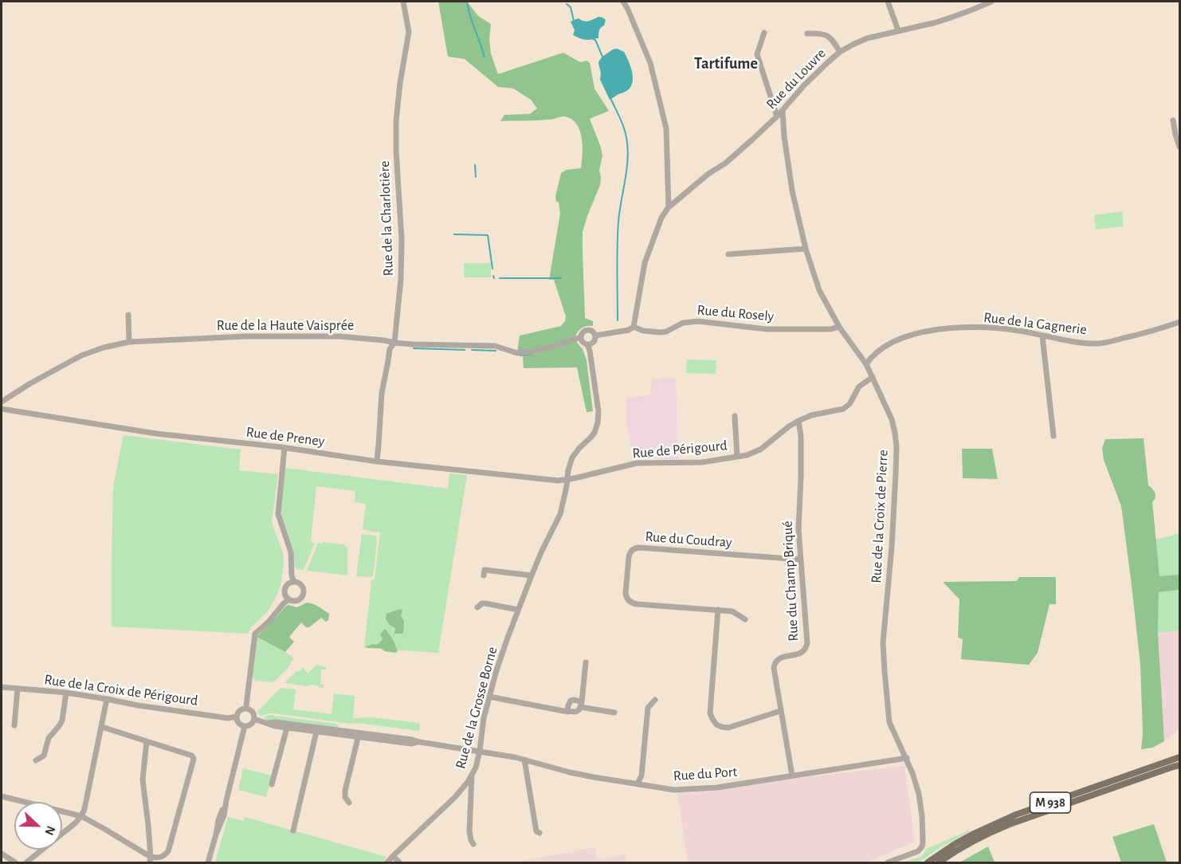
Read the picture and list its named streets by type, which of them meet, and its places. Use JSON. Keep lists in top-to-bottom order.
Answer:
{
  "streets": {
    "main road": ["M 938"],
    "street": [
      "Rue du Louvre",
      "Rue de la Charlotière",
      "Rue du Rosely",
      "Rue de la Gagnerie",
      "Rue de la Haute Vaisprée",
      "Rue de Preney",
      "Rue de Périgourd",
      "Rue de la Croix de Pierre",
      "Rue du Coudray",
      "Rue du Champ Briqué",
      "Rue de la Croix de Périgourd",
      "Rue de la Grosse Borne",
      "Rue du Port"
    ]
  },
  "crossings": [
    ["Rue du Louvre", "Rue de la Croix de Pierre"],
    ["Rue de la Charlotière", "Rue de la Haute Vaisprée"],
    ["Rue de la Charlotière", "Rue de Preney"],
    ["Rue du Rosely", "Rue de la Croix de Pierre"],
    ["Rue de la Gagnerie", "Rue de la Croix de Pierre"],
    ["Rue de la Haute Vaisprée", "Rue de la Grosse Borne"],
    ["Rue de Preney", "Rue de Périgourd"],
    ["Rue de Preney", "Rue de la Grosse Borne"],
    ["Rue de Périgourd", "Rue de la Croix de Pierre"],
    ["Rue de Périgourd", "Rue du Champ Briqué"],
    ["Rue de Périgourd", "Rue de la Grosse Borne"],
    ["Rue de la Croix de Pierre", "Rue du Port"],
    ["Rue du Coudray", "Rue du Champ Briqué"],
    ["Rue du Champ Briqué", "Rue du Port"],
    ["Rue de la Grosse Borne", "Rue du Port"]
  ],
  "districts": ["Tartifume"],
  "north": "right"
}
